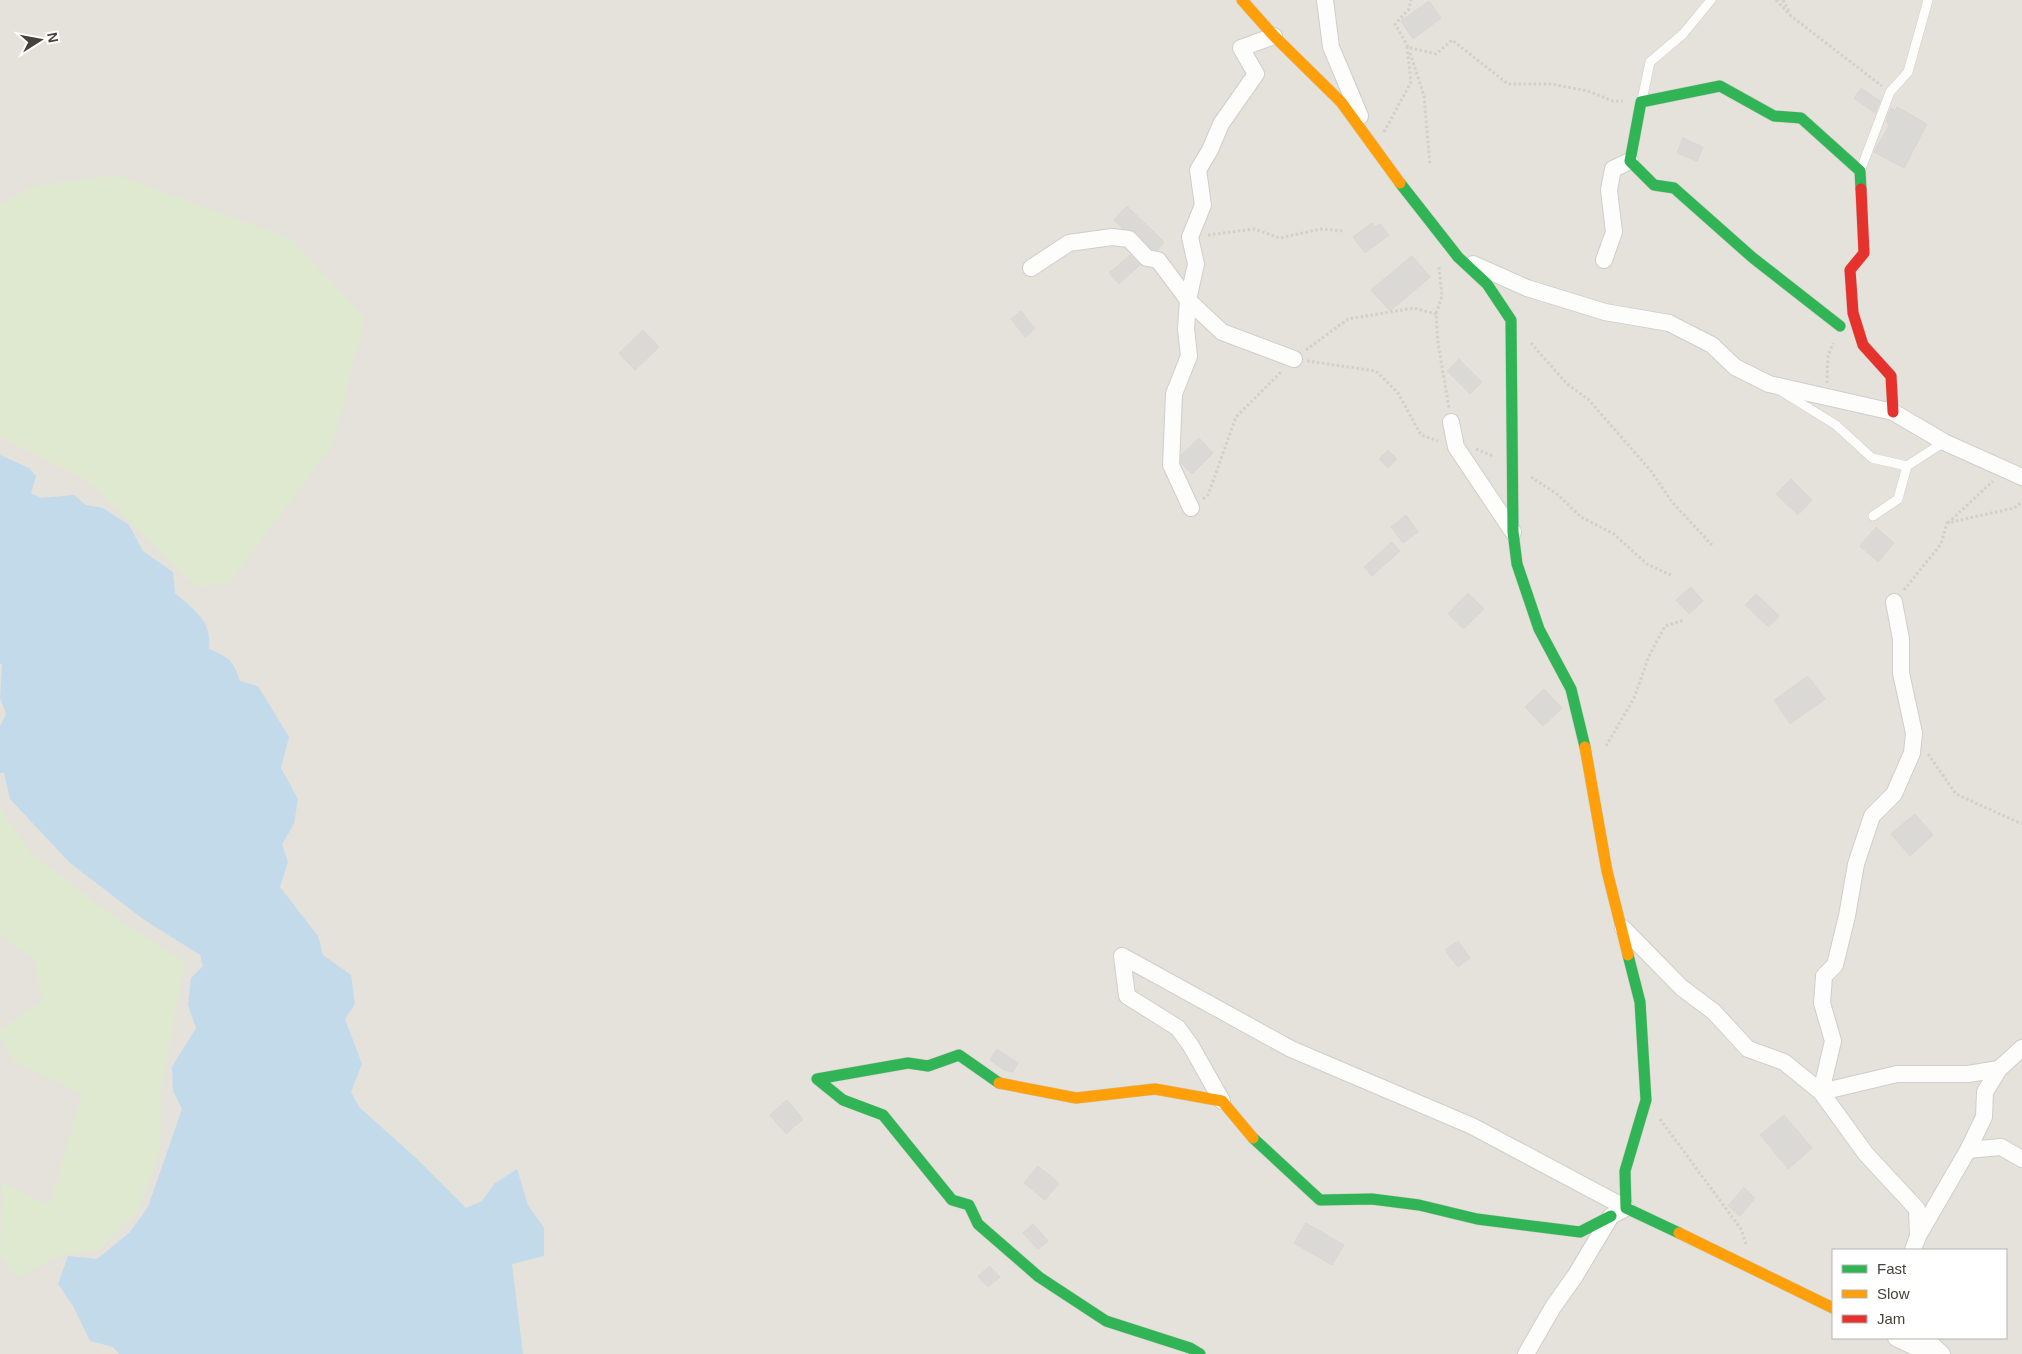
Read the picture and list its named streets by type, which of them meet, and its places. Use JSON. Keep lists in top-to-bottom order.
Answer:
{
  "legend": ["Fast", "Slow", "Jam"],
  "north": "right"
}
